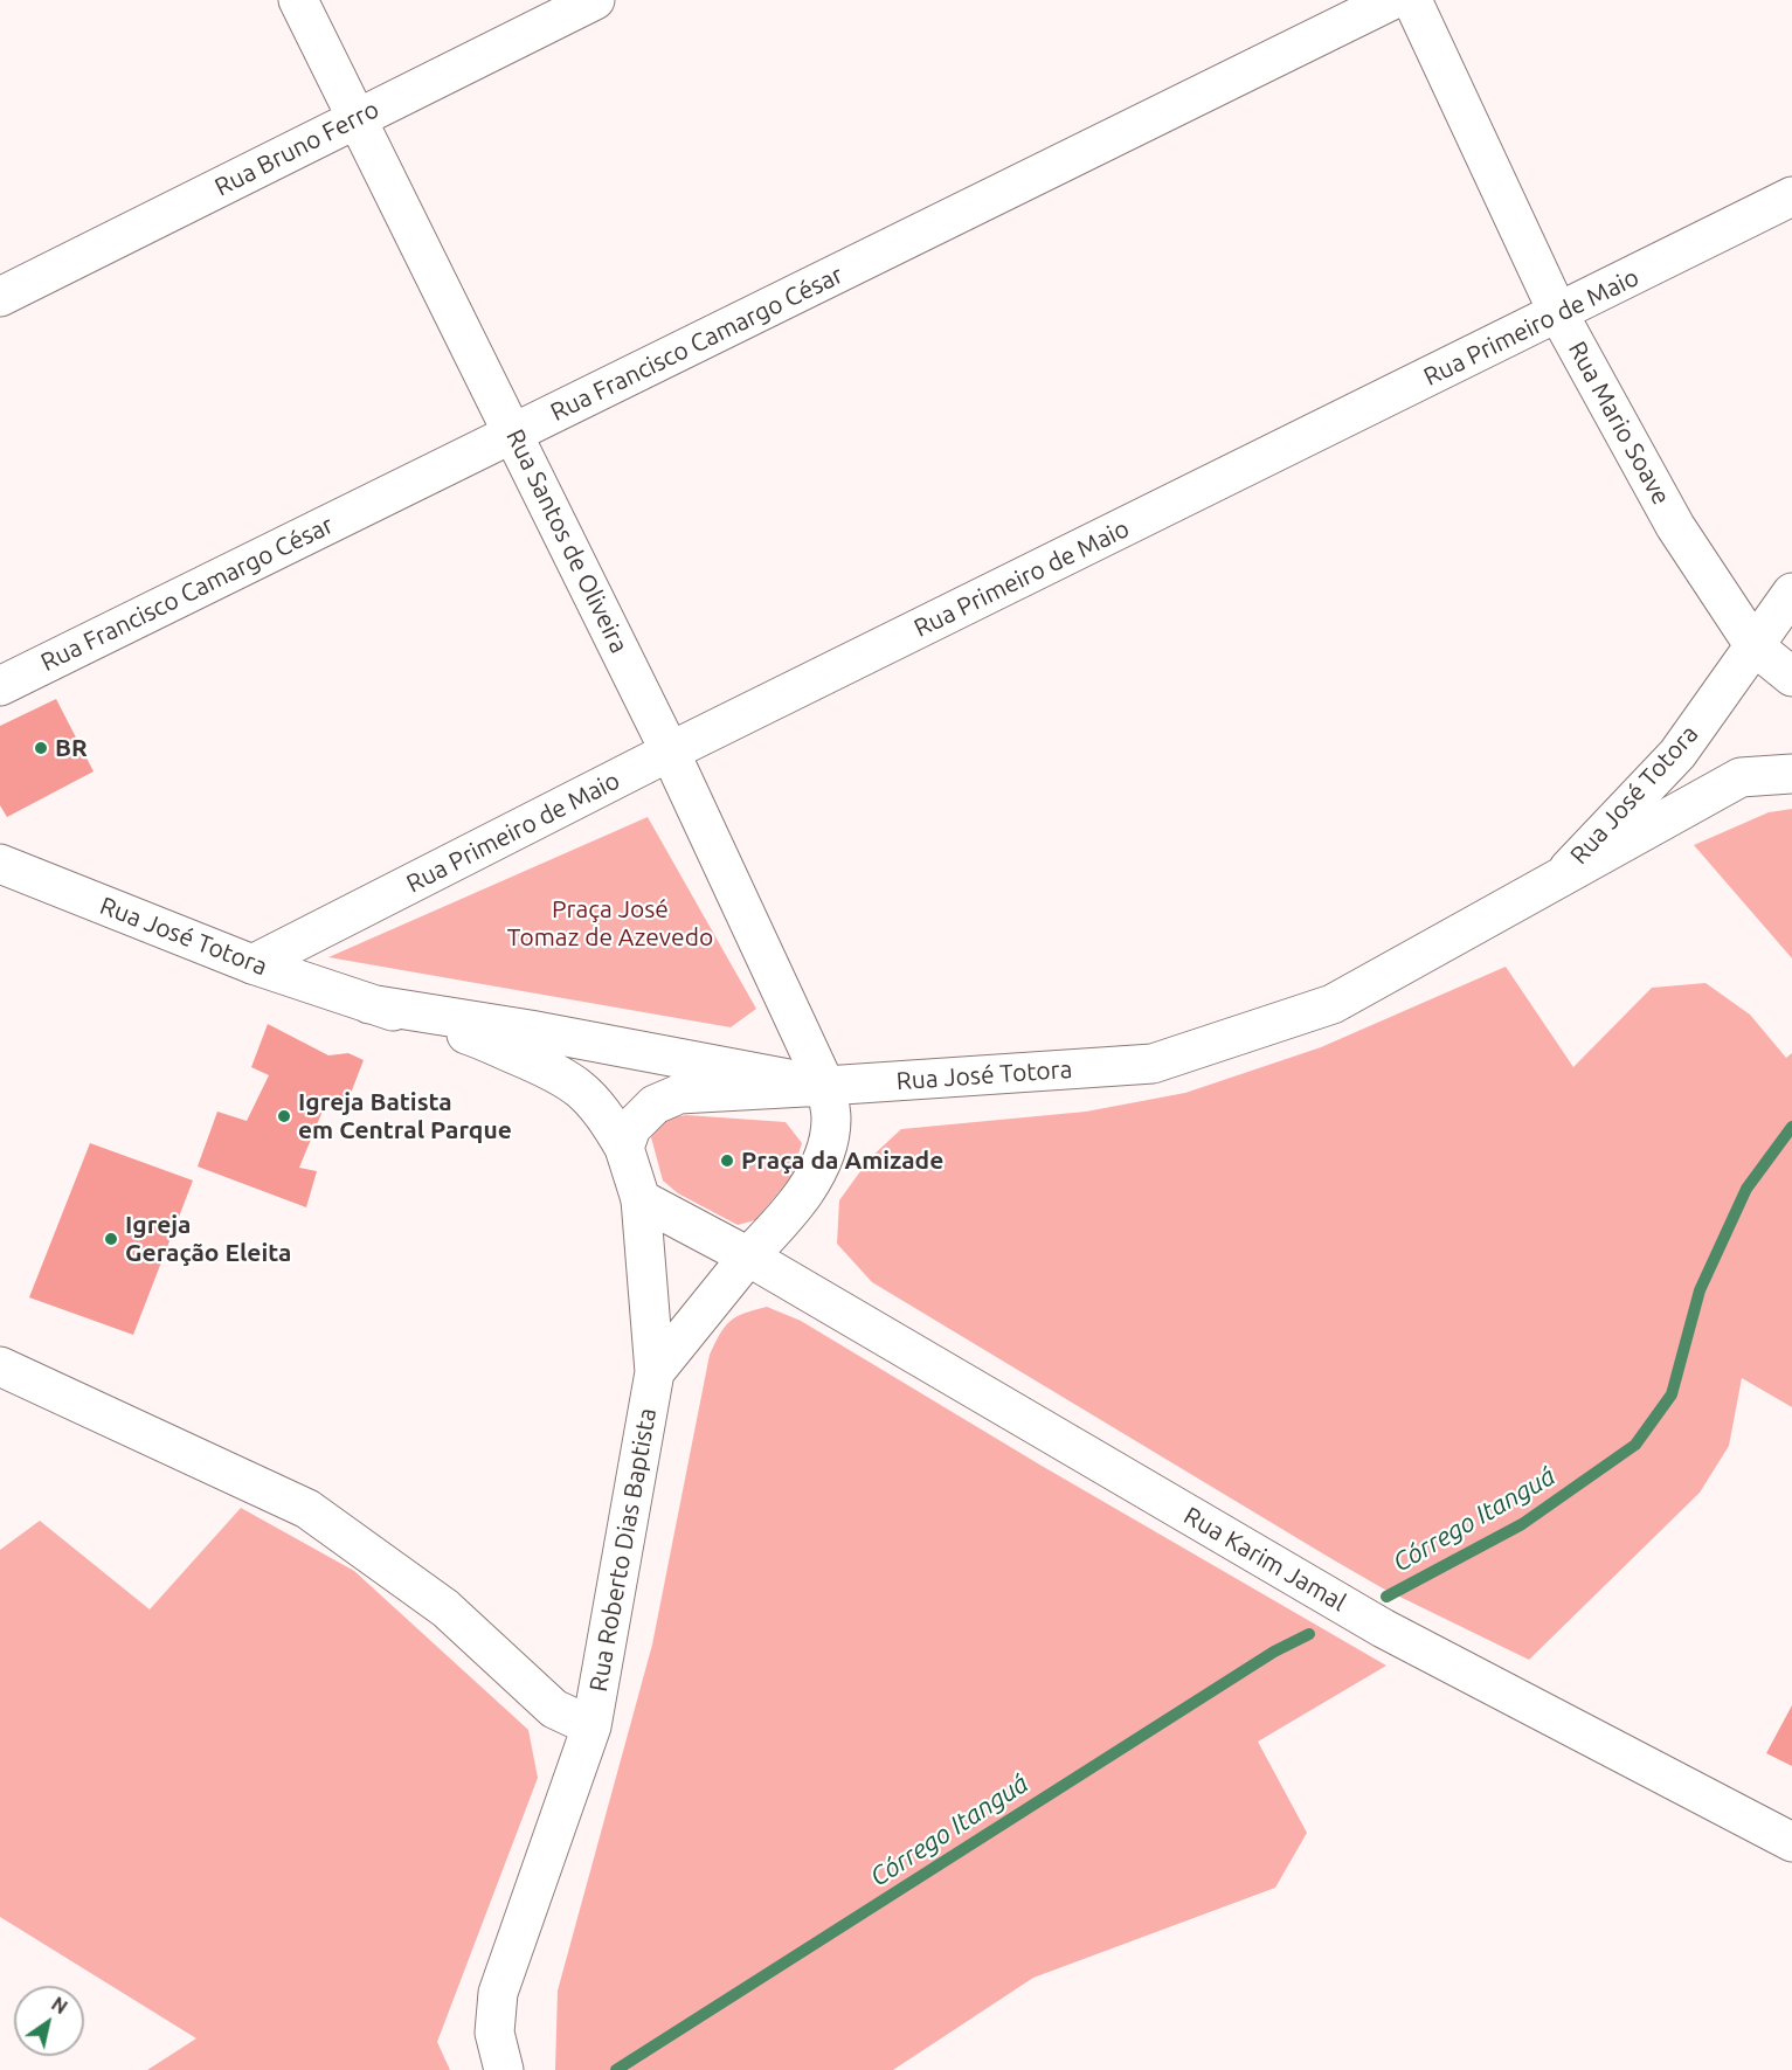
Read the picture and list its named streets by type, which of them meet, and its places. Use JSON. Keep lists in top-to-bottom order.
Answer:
{
  "streets": {
    "street": [
      "Rua Bruno Ferro",
      "Rua Primeiro de Maio",
      "Rua Francisco Camargo César",
      "Rua Mario Soave",
      "Rua Santos de Oliveira",
      "Rua José Totora",
      "Rua Roberto Dias Baptista",
      "Rua Karim Jamal"
    ]
  },
  "crossings": [
    ["Rua Bruno Ferro", "Rua Santos de Oliveira"],
    ["Rua Primeiro de Maio", "Rua Mario Soave"],
    ["Rua Primeiro de Maio", "Rua Santos de Oliveira"],
    ["Rua Primeiro de Maio", "Rua José Totora"],
    ["Rua Francisco Camargo César", "Rua Santos de Oliveira"],
    ["Rua Mario Soave", "Rua José Totora"],
    ["Rua Santos de Oliveira", "Rua José Totora"],
    ["Rua Roberto Dias Baptista", "Rua Karim Jamal"]
  ],
  "water": ["Córrego Itanguá"],
  "parks": ["Praça José Tomaz de Azevedo"],
  "places": [
    "BR",
    "Igreja Batista em Central Parque",
    "Praça da Amizade",
    "Igreja Geração Eleita"
  ],
  "north": "top right"
}
